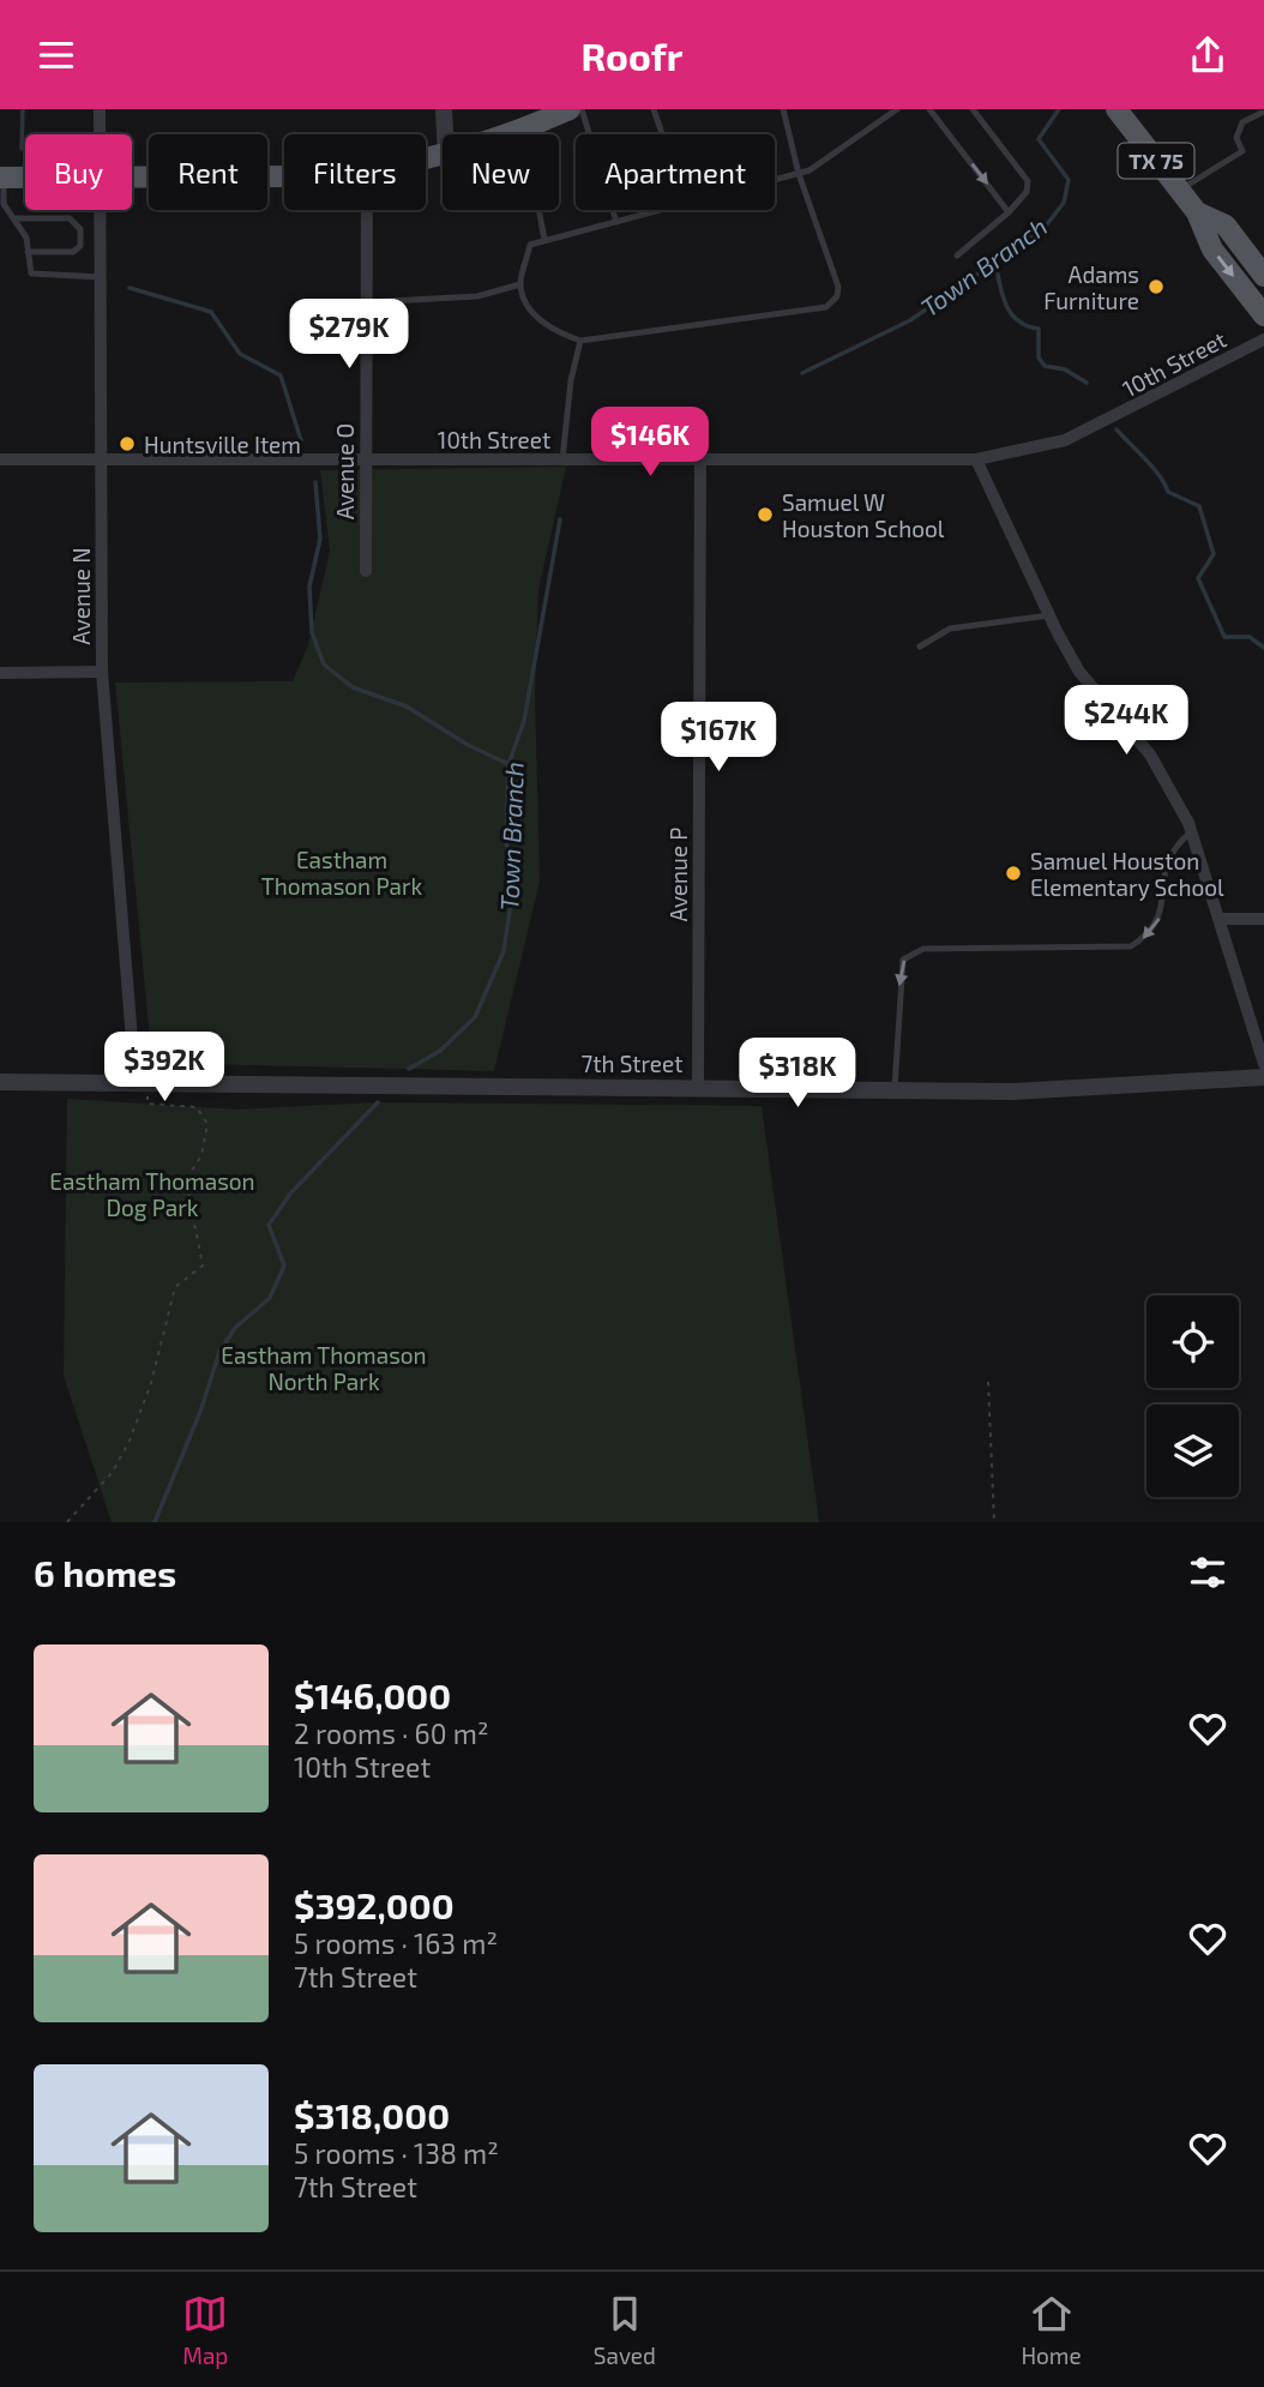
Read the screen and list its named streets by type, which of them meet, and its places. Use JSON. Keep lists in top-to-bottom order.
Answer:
{
  "streets": {
    "main road": ["TX 75"],
    "street": [
      "10th Street",
      "Avenue O",
      "Avenue N",
      "Avenue P",
      "7th Street"
    ]
  },
  "crossings": [
    ["10th Street", "Avenue O"],
    ["10th Street", "Avenue N"],
    ["10th Street", "Avenue P"],
    ["Avenue N", "7th Street"],
    ["Avenue P", "7th Street"]
  ],
  "water": ["Town Branch"],
  "parks": ["Eastham Thomason Park", "Eastham Thomason Dog Park", "Eastham Thomason North Park"],
  "places": [
    "Adams Furniture",
    "Huntsville Item",
    "Samuel W Houston School",
    "Samuel Houston Elementary School"
  ],
  "page": {
    "header": "Roofr",
    "chip": [
      "Buy",
      "Rent",
      "Filters",
      "New",
      "Apartment"
    ],
    "price": [
      "$279K",
      "$146K",
      "$244K",
      "$167K",
      "$392K",
      "$318K"
    ],
    "heading": "6 homes",
    "list": [
      {
        "name": "$146,000",
        "note": "2 rooms · 60 m² · 10th Street"
      },
      {
        "name": "$392,000",
        "note": "5 rooms · 163 m² · 7th Street"
      },
      {
        "name": "$318,000",
        "note": "5 rooms · 138 m² · 7th Street"
      }
    ],
    "tabs": ["Map", "Saved", "Home"]
  }
}
